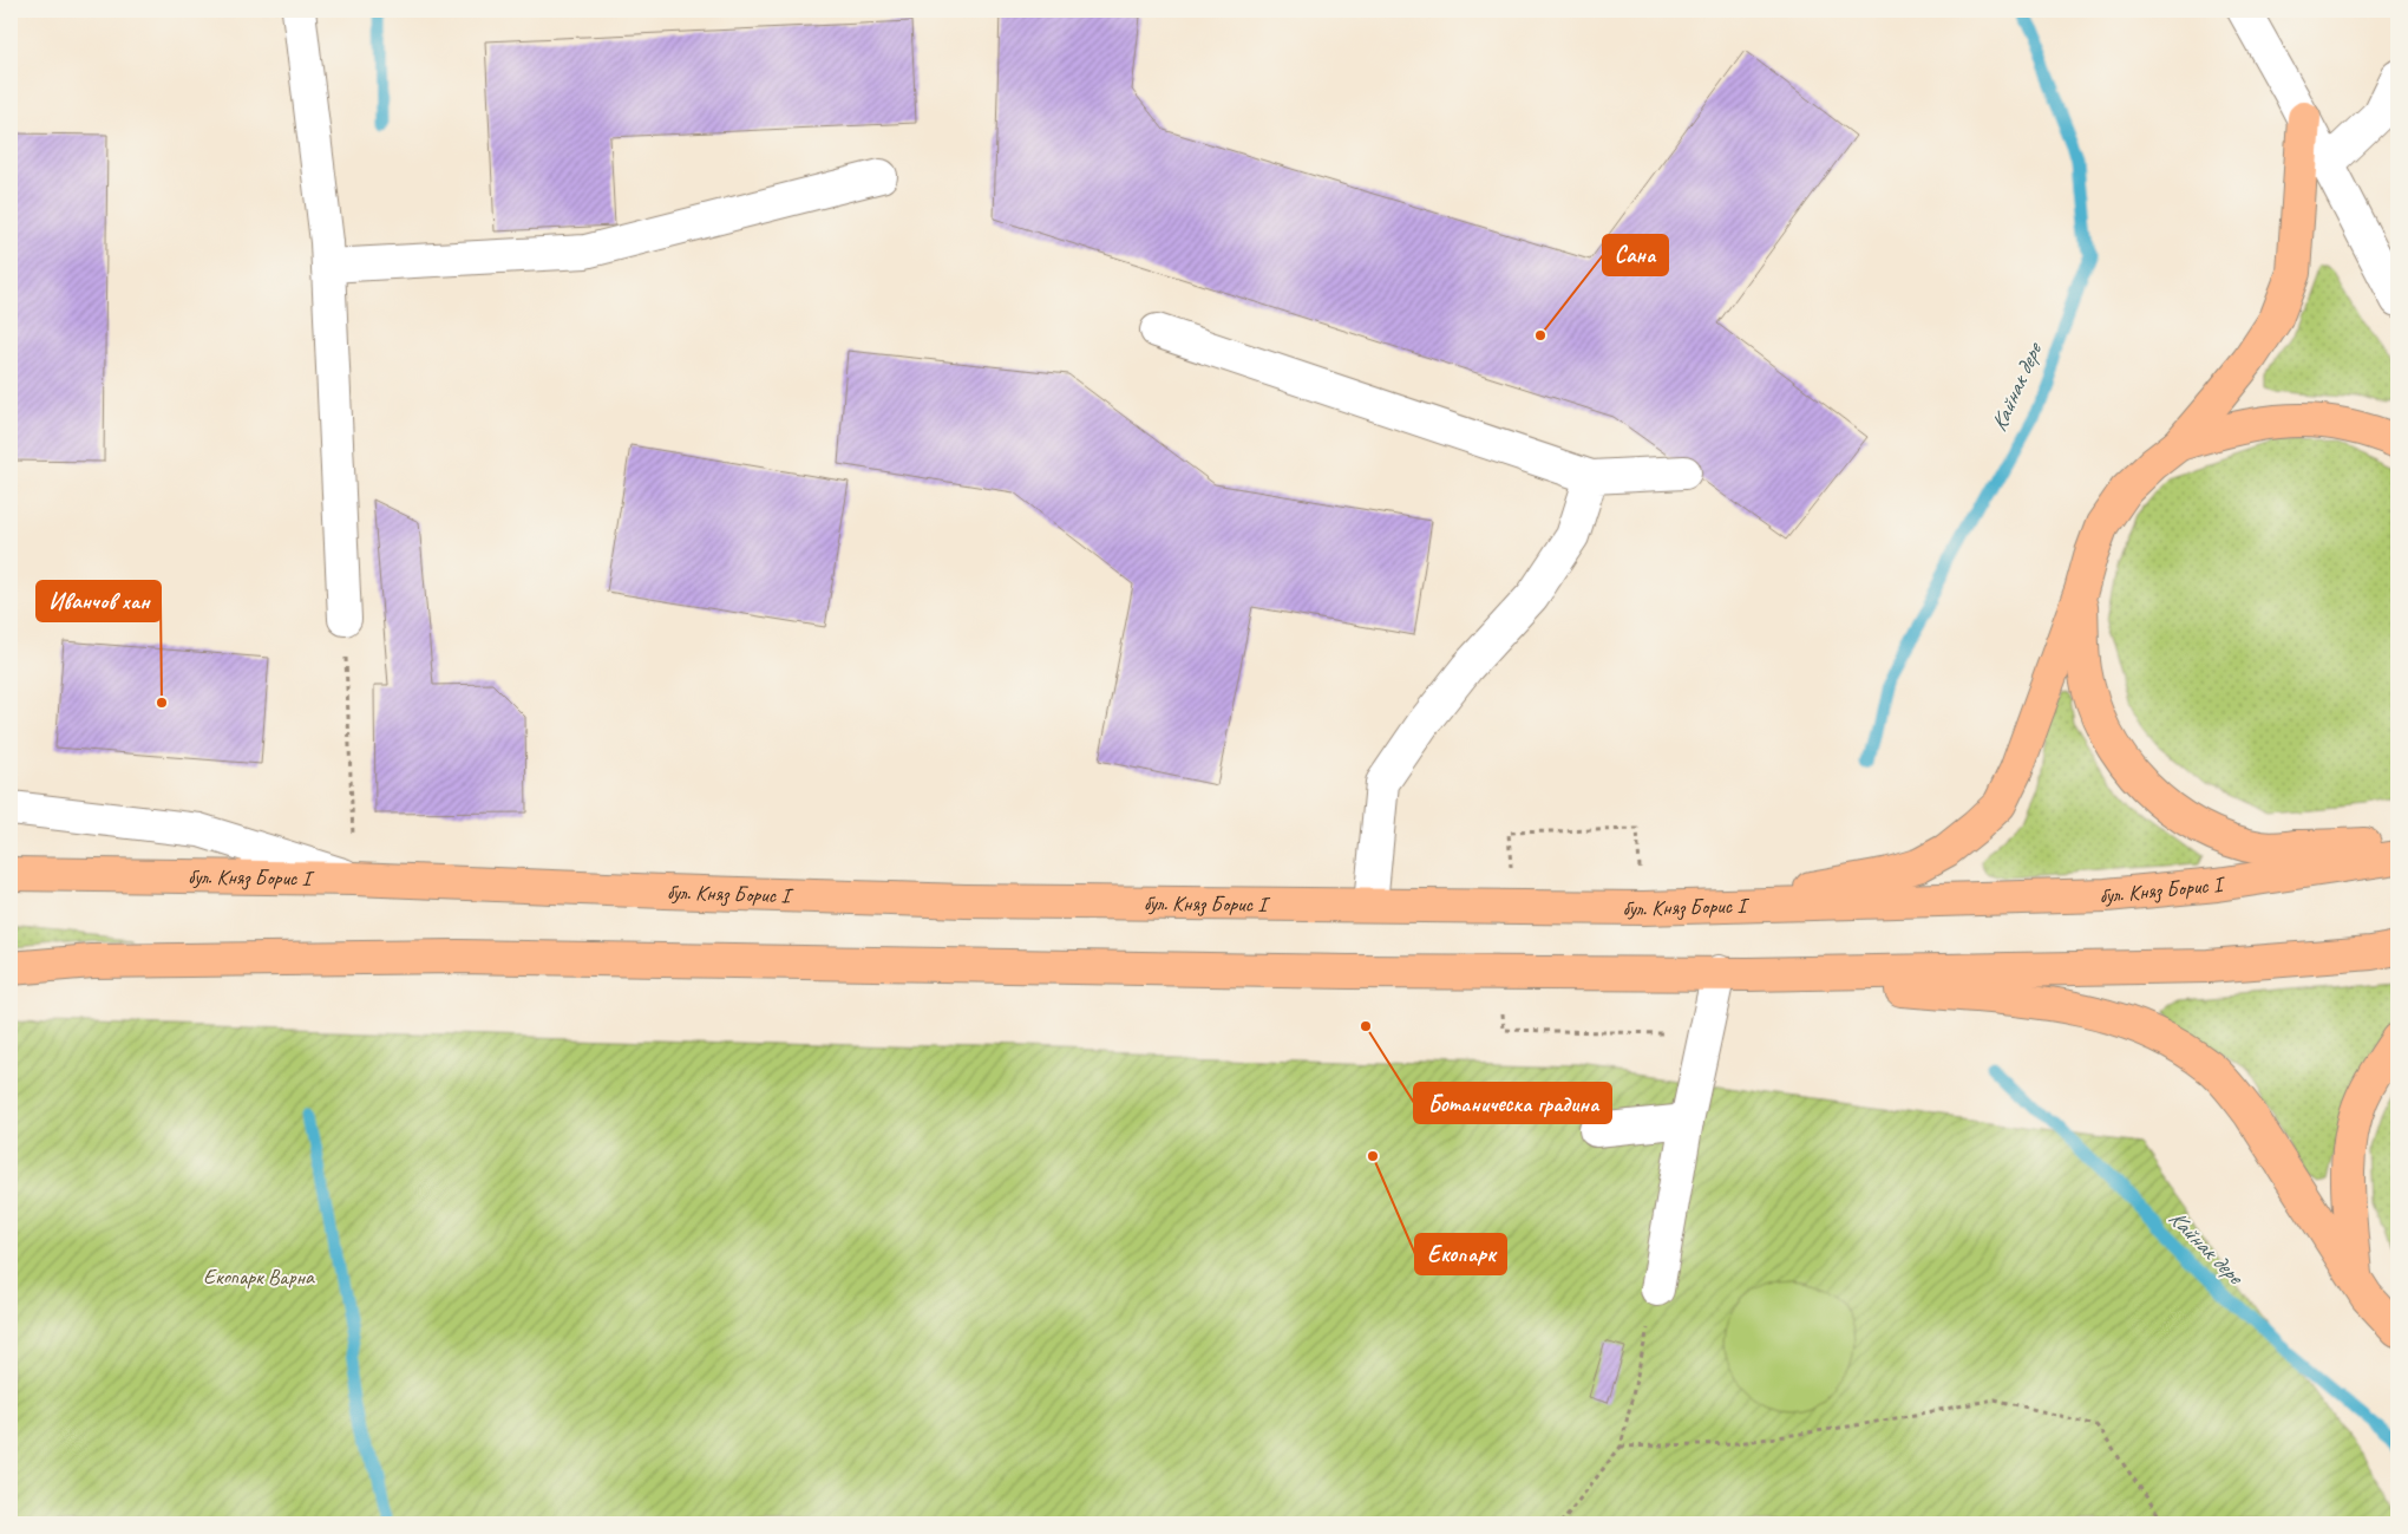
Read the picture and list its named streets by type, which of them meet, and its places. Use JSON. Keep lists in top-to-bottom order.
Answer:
{
  "streets": {
    "highway": ["бул. Княз Борис I"]
  },
  "water": ["Кайнак дере"],
  "parks": ["Екопарк Варна"],
  "places": [
    "Сана",
    "Иванчов хан",
    "Ботаническа градина",
    "Екопарк"
  ]
}
